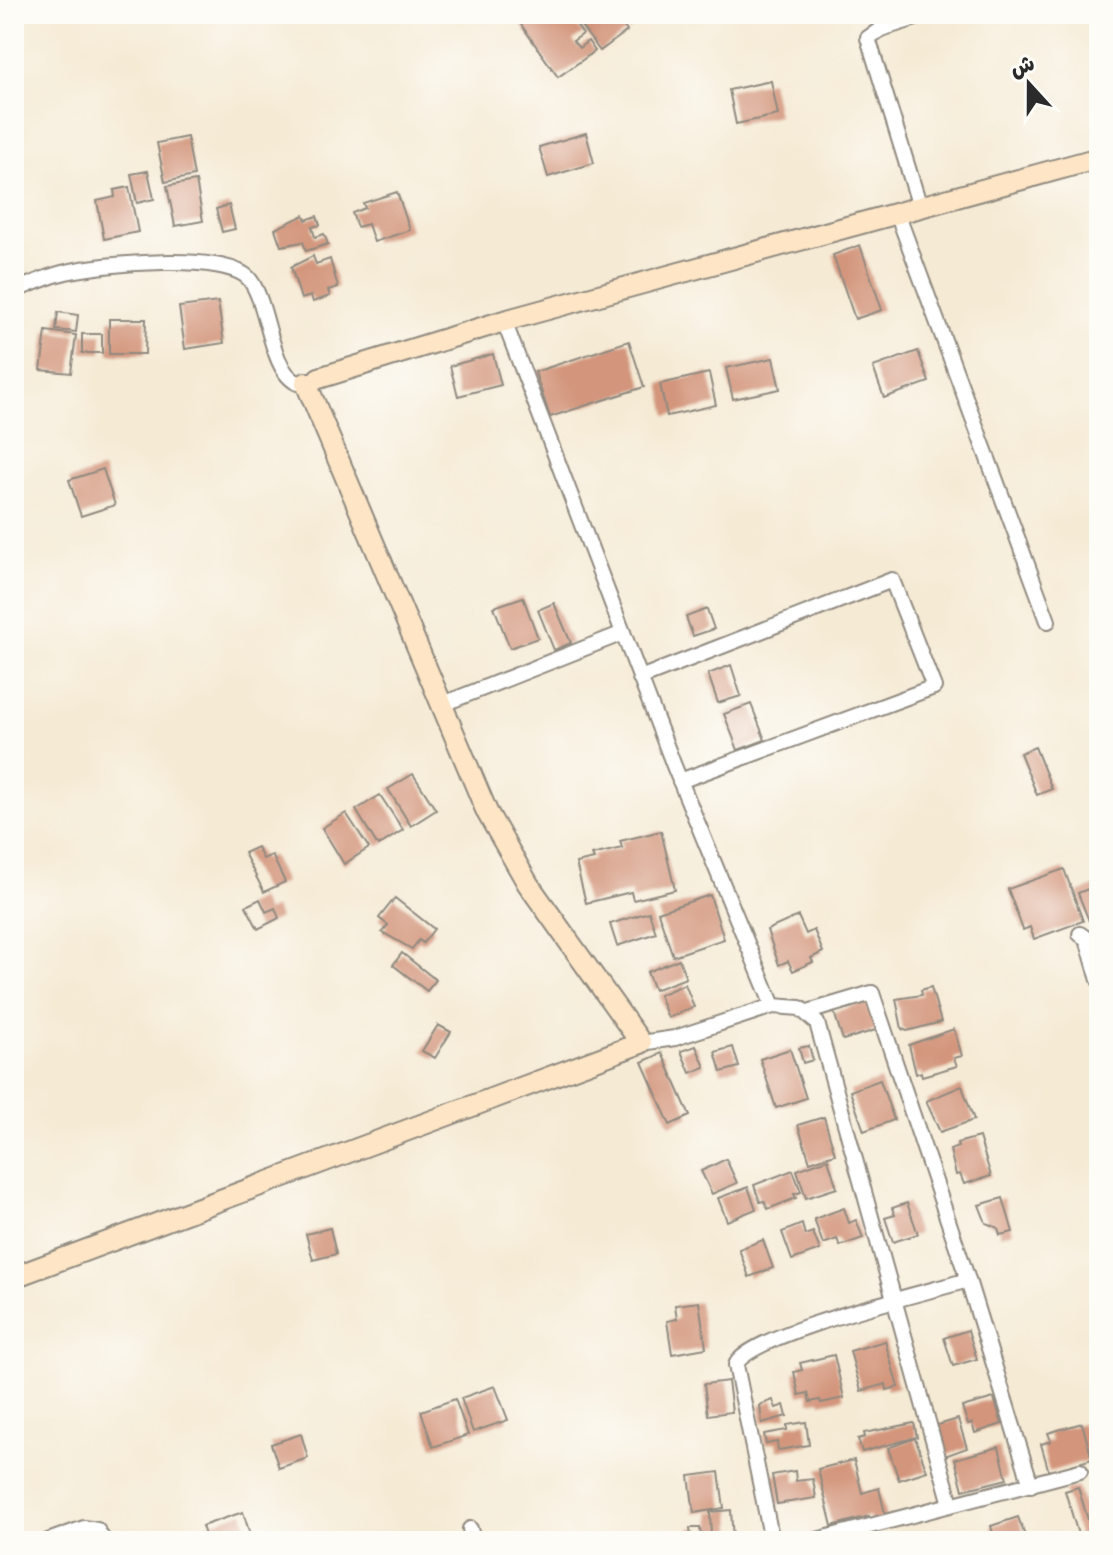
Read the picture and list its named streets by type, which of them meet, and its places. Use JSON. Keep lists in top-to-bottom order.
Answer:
{
  "north": "top"
}
